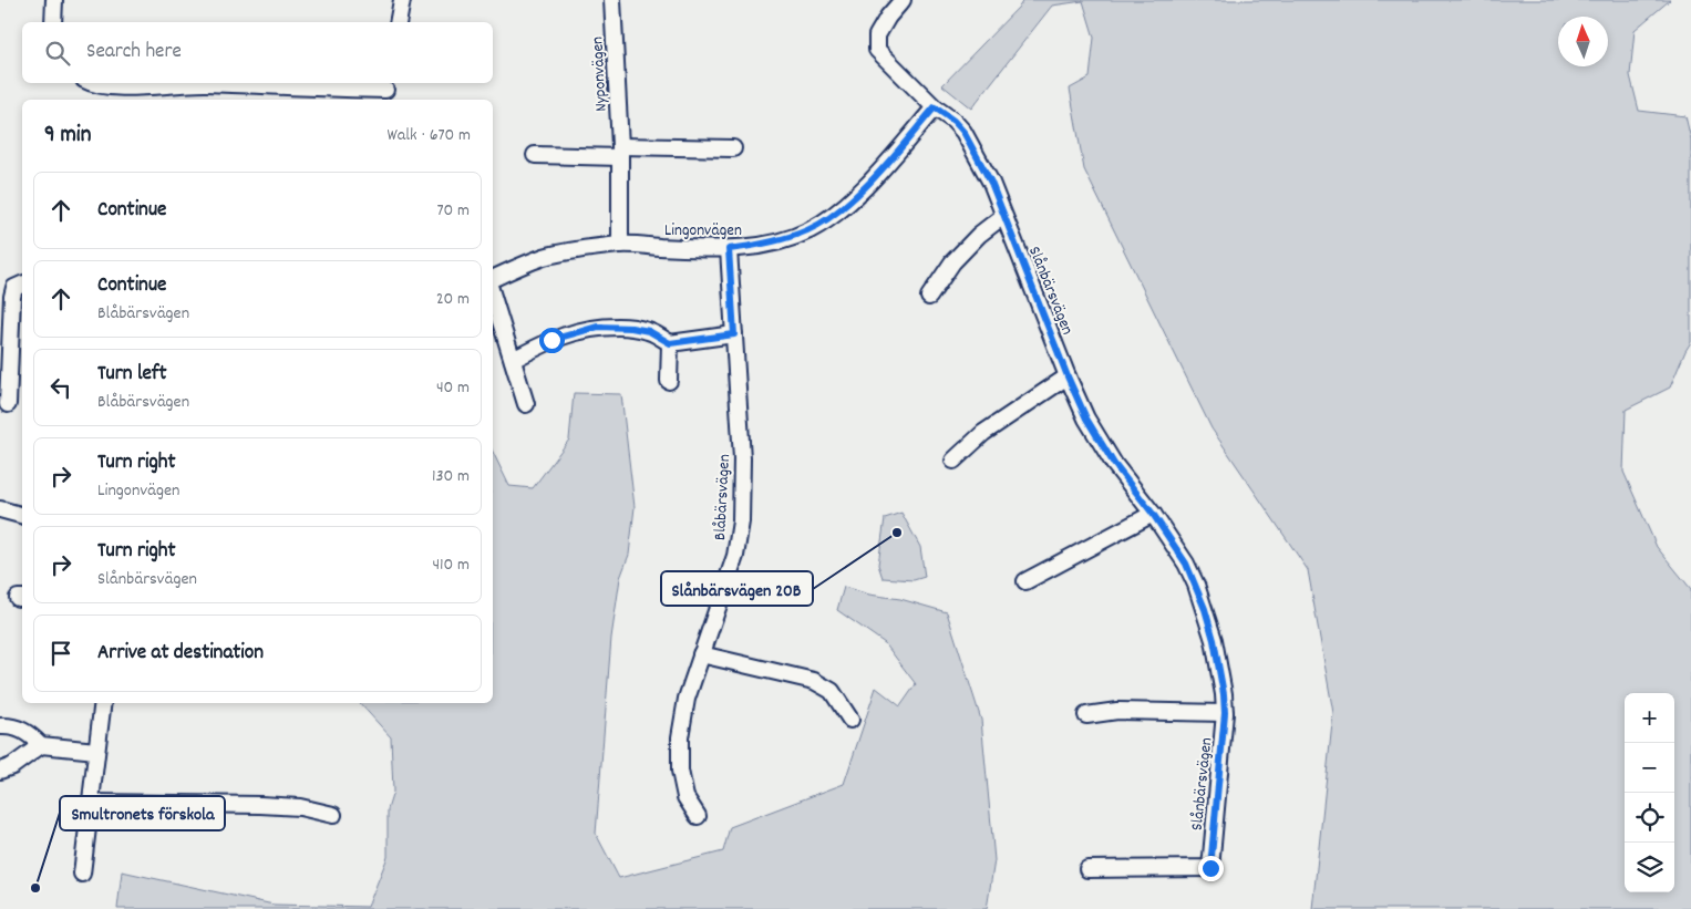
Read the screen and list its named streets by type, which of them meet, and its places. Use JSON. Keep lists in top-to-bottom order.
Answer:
{
  "streets": {
    "street": [
      "Nyponvägen",
      "Lingonvägen",
      "Slånbärsvägen",
      "Blåbärsvägen"
    ]
  },
  "crossings": [
    ["Nyponvägen", "Lingonvägen"],
    ["Lingonvägen", "Slånbärsvägen"],
    ["Lingonvägen", "Blåbärsvägen"]
  ],
  "places": ["Slånbärsvägen 20B", "Smultronets förskola"],
  "north": "top",
  "page": {
    "search": "Search here",
    "heading": ["9 min", "Walk · 670 m"],
    "list": [
      ["Continue", "70 m"],
      ["Continue", "Blåbärsvägen", "20 m"],
      ["Turn left", "Blåbärsvägen", "40 m"],
      ["Turn right", "Lingonvägen", "130 m"],
      ["Turn right", "Slånbärsvägen", "410 m"],
      "Arrive at destination"
    ],
    "map_buttons": ["+", "−"]
  }
}
